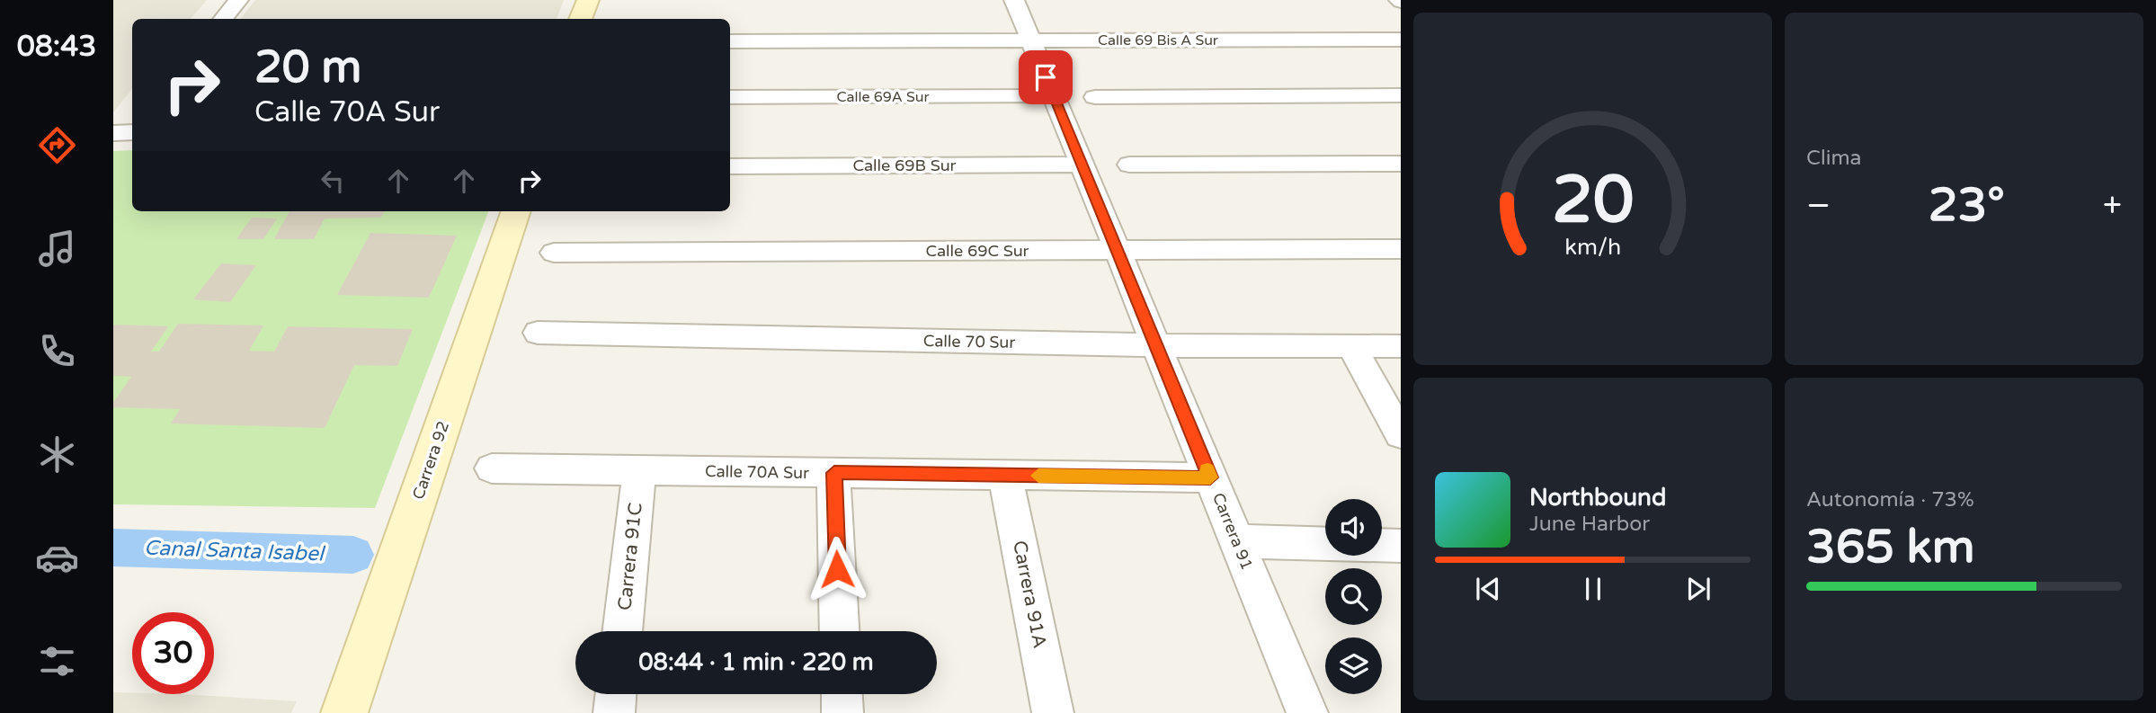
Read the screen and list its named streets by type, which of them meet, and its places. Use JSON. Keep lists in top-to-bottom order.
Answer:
{
  "streets": {
    "street": [
      "Calle 69 Bis A Sur",
      "Calle 69A Sur",
      "Calle 69B Sur",
      "Calle 69C Sur",
      "Calle 70 Sur",
      "Carrera 92",
      "Calle 70A Sur",
      "Carrera 91",
      "Carrera 91C",
      "Carrera 91A"
    ]
  },
  "crossings": [
    ["Calle 69 Bis A Sur", "Carrera 91"],
    ["Calle 69B Sur", "Carrera 91"],
    ["Calle 69C Sur", "Carrera 91"],
    ["Calle 70 Sur", "Carrera 91"],
    ["Calle 70A Sur", "Carrera 91"],
    ["Calle 70A Sur", "Carrera 91C"],
    ["Calle 70A Sur", "Carrera 91A"]
  ],
  "water": ["Canal Santa Isabel"],
  "page": {
    "tabs": "08:43",
    "tile": [
      "Clima",
      ["Autonomía · 73%", "365 km"]
    ],
    "turn": ["20 m", "Calle 70A Sur"],
    "heat": ["−", "23°", "+"],
    "song": ["Northbound", "June Harbor"],
    "limit": "30",
    "trip": "08:44 · 1 min · 220 m",
    "gauge": ["20", "km/h"]
  }
}
